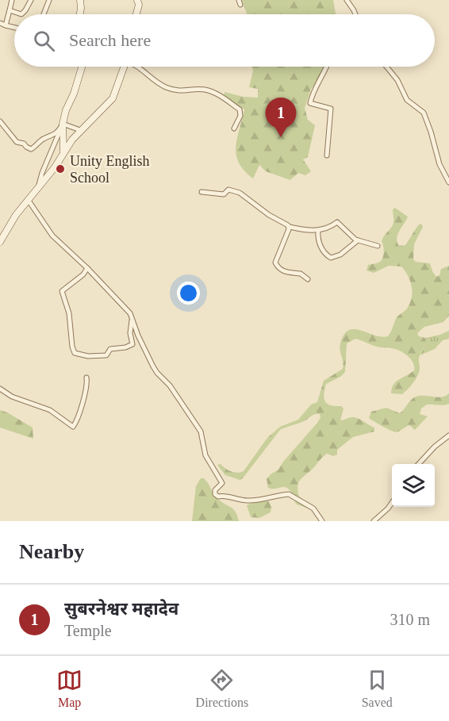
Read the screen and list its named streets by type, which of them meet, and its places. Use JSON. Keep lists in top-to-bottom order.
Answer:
{
  "places": ["Unity English School"],
  "page": {
    "search": "Search here",
    "pins": "1",
    "heading": "Nearby",
    "list": [
      {
        "mark": "1",
        "name": "सुबरनेश्वर महादेव",
        "note": "Temple",
        "value": "310 m"
      }
    ],
    "nav": ["Map", "Directions", "Saved"]
  }
}
